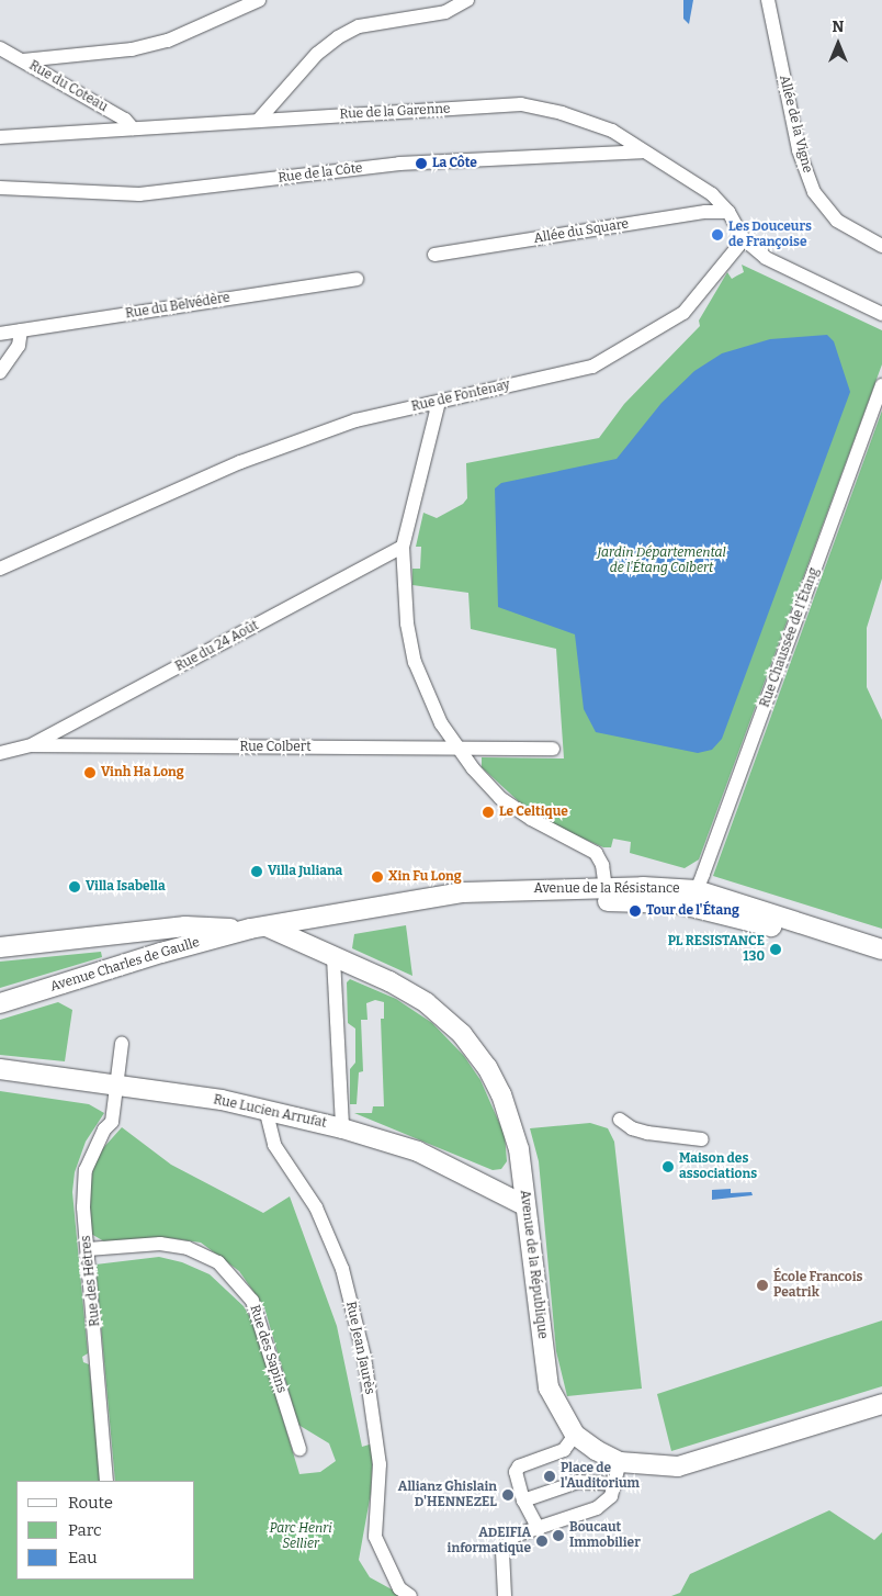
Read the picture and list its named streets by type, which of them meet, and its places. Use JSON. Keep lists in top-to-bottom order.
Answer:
{
  "streets": {
    "street": [
      "Rue du Coteau",
      "Rue de la Garenne",
      "Allée de la Vigne",
      "Rue de la Côte",
      "Allée du Square",
      "Rue du Belvédère",
      "Rue de Fontenay",
      "Rue Chaussée de l'Étang",
      "Rue du 24 Août",
      "Rue Colbert",
      "Avenue de la Résistance",
      "Avenue Charles de Gaulle",
      "Rue Lucien Arrufat",
      "Avenue de la République",
      "Rue des Hêtres",
      "Rue Jean Jaurès",
      "Rue des Sapins"
    ]
  },
  "crossings": [
    ["Rue du Coteau", "Rue de la Garenne"],
    ["Rue de la Garenne", "Rue de la Côte"],
    ["Rue de la Garenne", "Allée du Square"],
    ["Rue de la Garenne", "Rue de Fontenay"],
    ["Rue Chaussée de l'Étang", "Avenue de la Résistance"],
    ["Rue du 24 Août", "Rue Colbert"],
    ["Avenue de la Résistance", "Avenue Charles de Gaulle"],
    ["Avenue de la Résistance", "Avenue de la République"],
    ["Avenue Charles de Gaulle", "Avenue de la République"],
    ["Rue Lucien Arrufat", "Avenue de la République"],
    ["Rue Lucien Arrufat", "Rue des Hêtres"],
    ["Rue Lucien Arrufat", "Rue Jean Jaurès"],
    ["Rue des Hêtres", "Rue des Sapins"]
  ],
  "parks": ["Jardin Départemental de l'Étang Colbert", "Parc Henri Sellier"],
  "places": [
    "La Côte",
    "Les Douceurs de Françoise",
    "Vinh Ha Long",
    "Le Celtique",
    "Villa Juliana",
    "Xin Fu Long",
    "Villa Isabella",
    "Tour de l'Étang",
    "PL RESISTANCE 130",
    "Maison des associations",
    "École Francois Peatrik",
    "Place de l'Auditorium",
    "Allianz Ghislain D'HENNEZEL",
    "Boucaut Immobilier",
    "ADEIFIA informatique"
  ],
  "legend": ["Route", "Parc", "Eau"],
  "north": "top"
}
